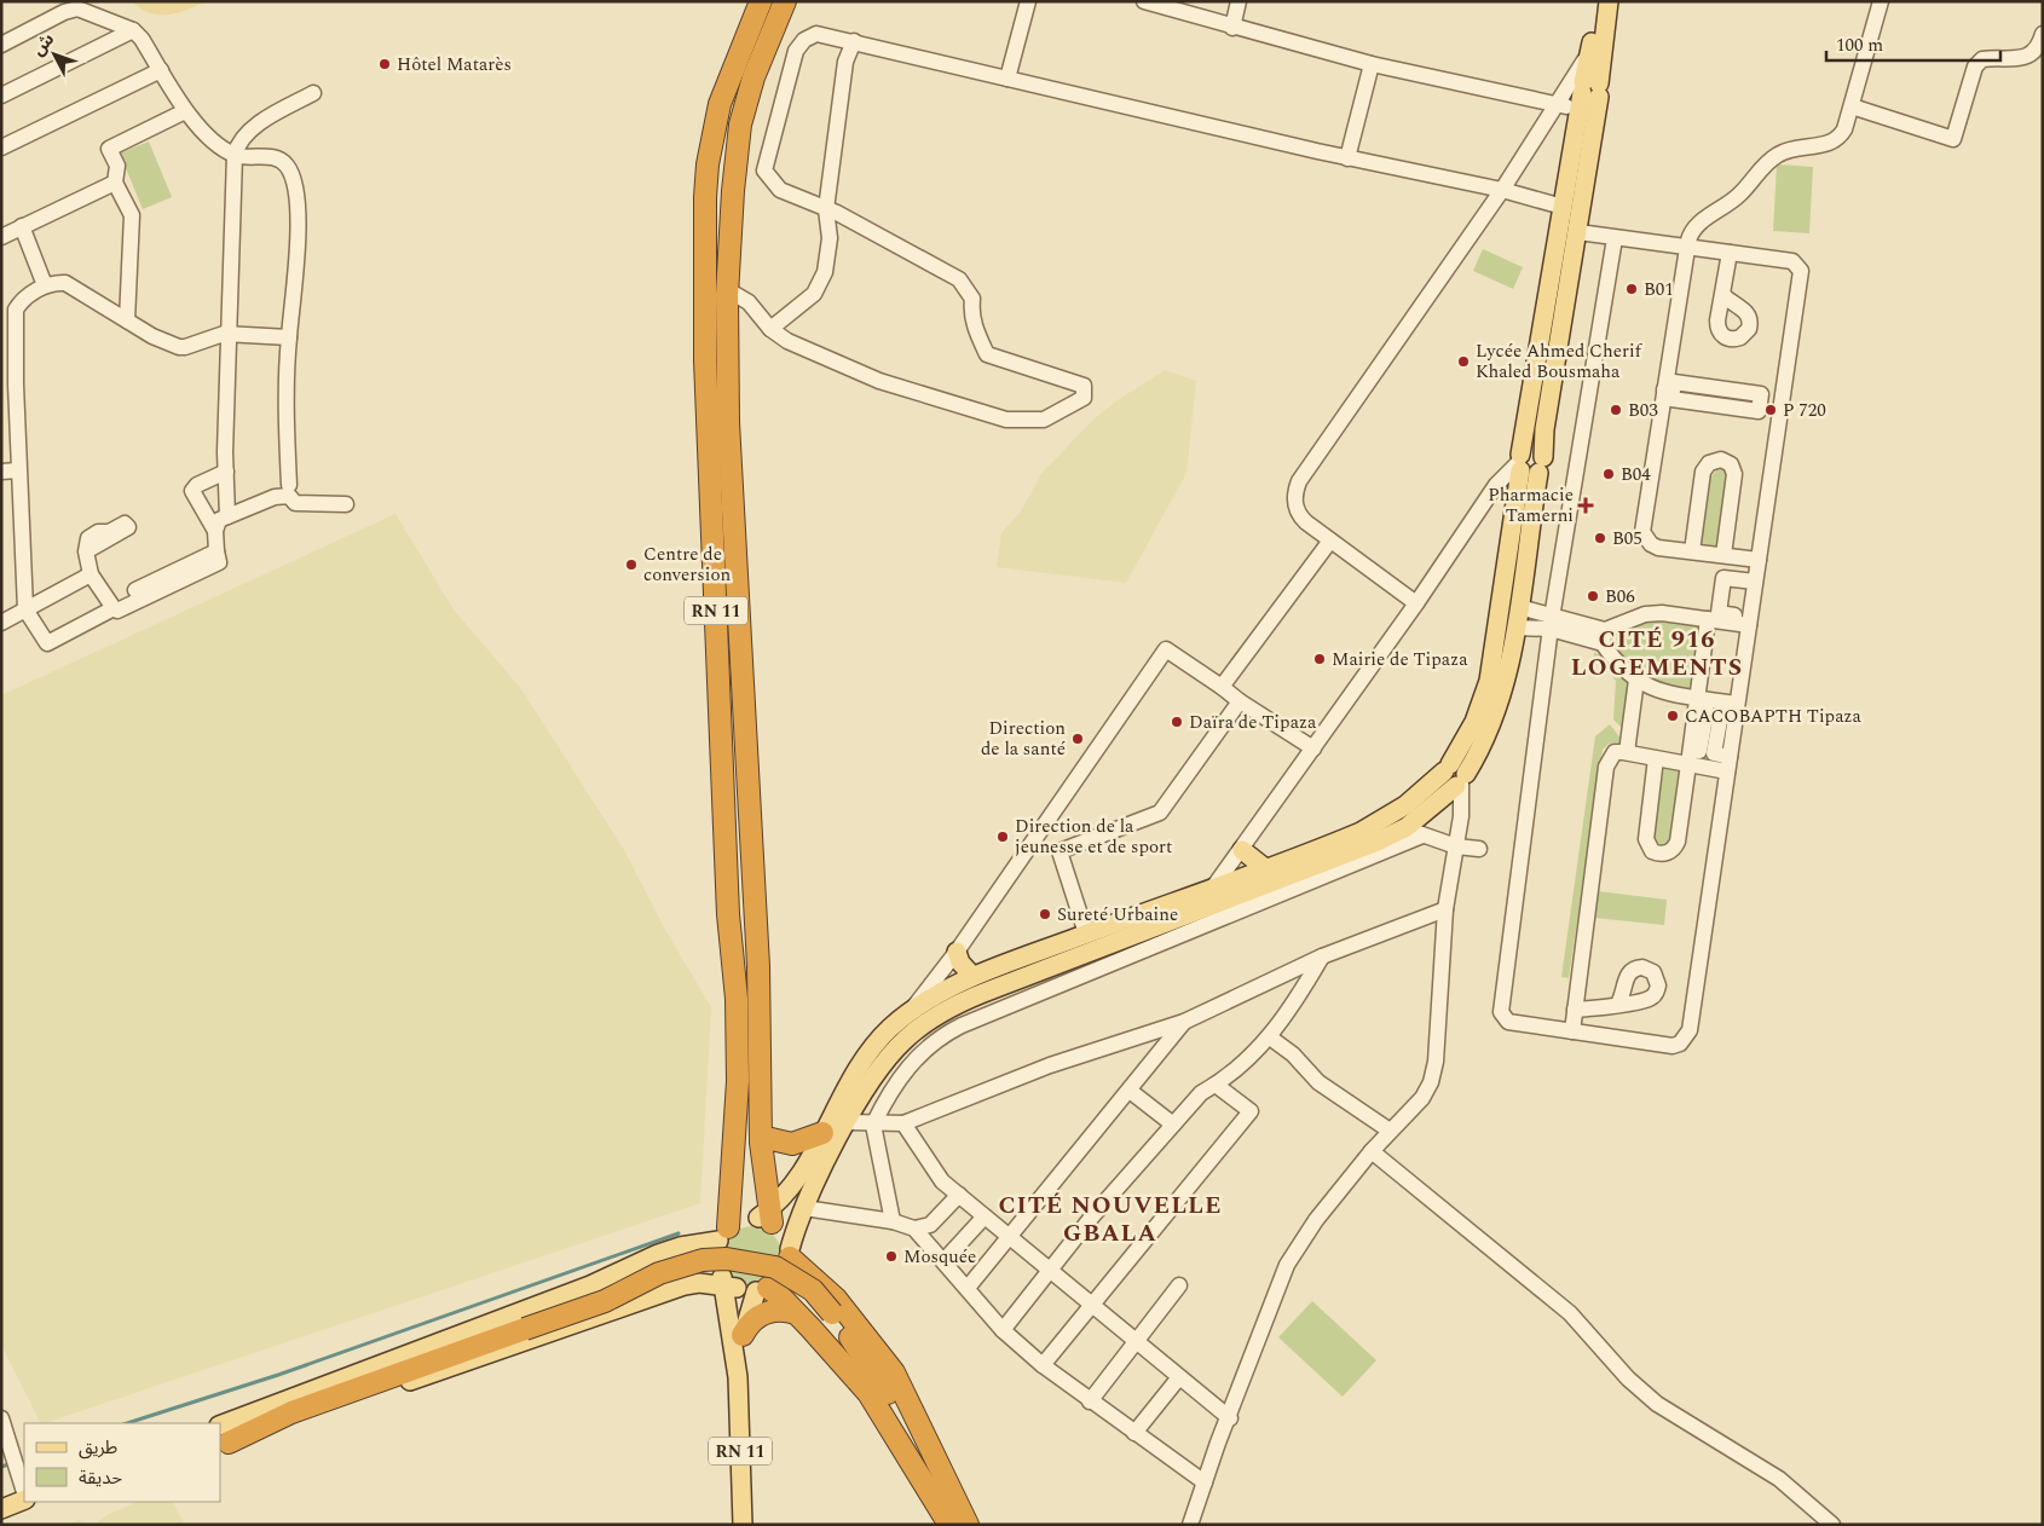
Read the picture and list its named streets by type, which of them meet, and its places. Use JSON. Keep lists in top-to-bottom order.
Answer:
{
  "streets": {
    "highway": ["RN 11"]
  },
  "districts": ["CITÉ 916 LOGEMENTS", "CITÉ NOUVELLE GBALA"],
  "places": {
    "other": [
      "Hôtel Matarès",
      "B01",
      "Lycée Ahmed Cherif Khaled Bousmaha",
      "B03",
      "P 720",
      "B04",
      "B05",
      "Centre de conversion",
      "B06",
      "Mairie de Tipaza",
      "CACOBAPTH Tipaza",
      "Daïra de Tipaza",
      "Direction de la santé",
      "Direction de la jeunesse et de sport",
      "Sureté Urbaine",
      "Mosquée"
    ],
    "health": ["Pharmacie Tamerni"]
  },
  "legend": ["طريق", "حديقة"],
  "scale_bar": "100 m",
  "north": "top left"
}
